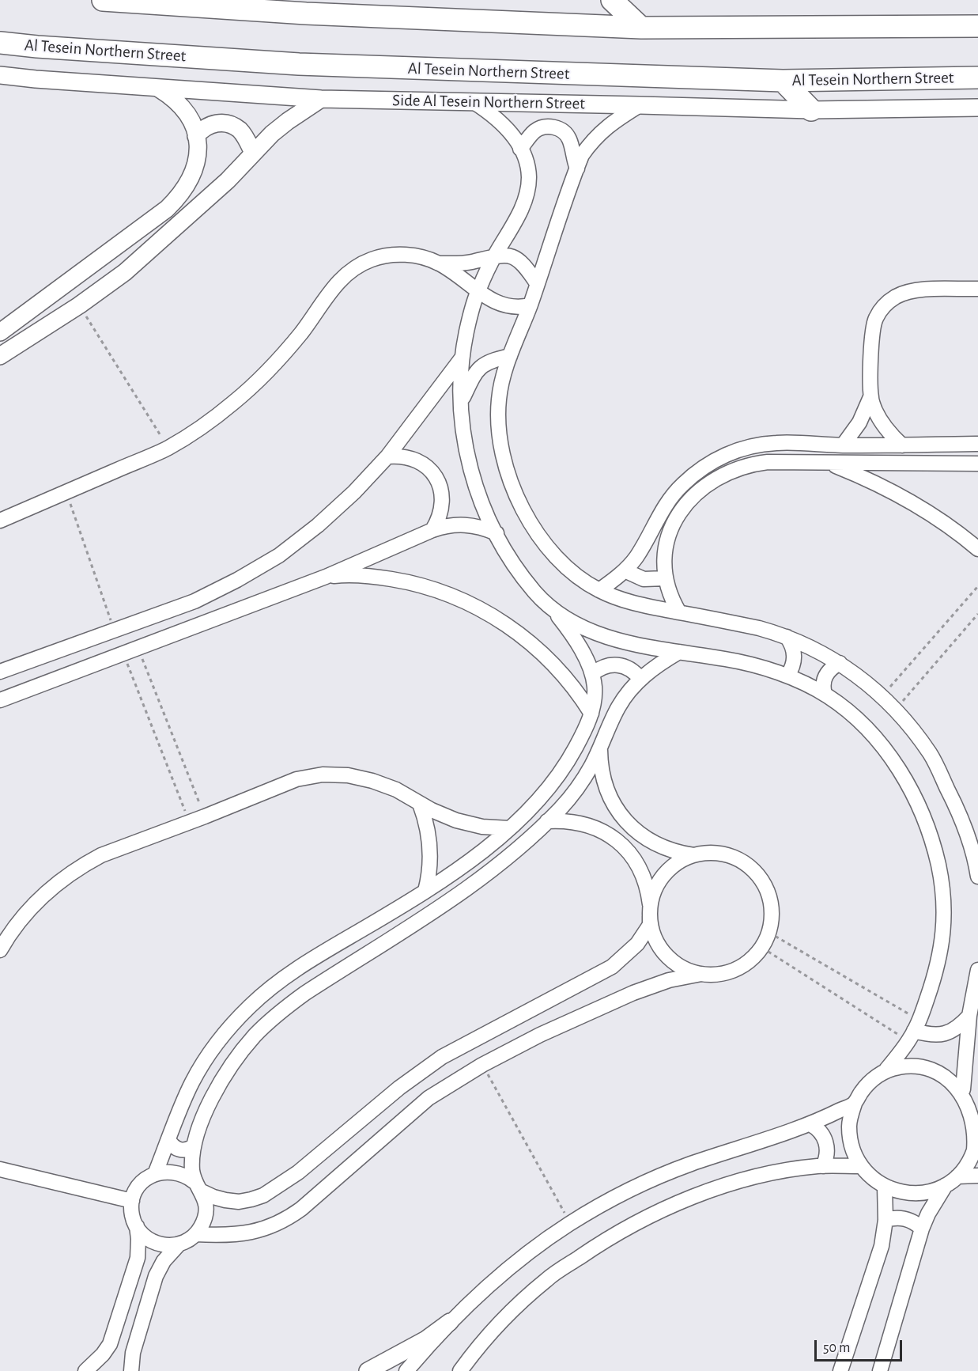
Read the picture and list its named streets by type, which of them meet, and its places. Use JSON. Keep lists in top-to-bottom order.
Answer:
{
  "streets": {
    "main road": ["Al Tesein Northern Street"],
    "street": ["Side Al Tesein Northern Street"]
  },
  "scale_bar": "50 m"
}
